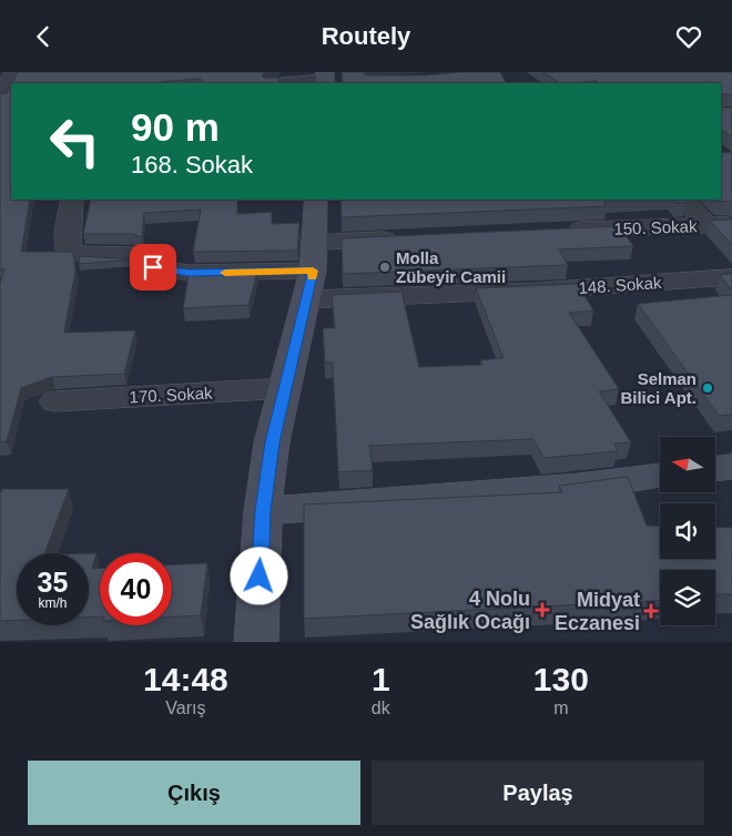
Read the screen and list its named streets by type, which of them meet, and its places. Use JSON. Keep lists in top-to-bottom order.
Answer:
{
  "streets": {
    "street": ["150. Sokak", "148. Sokak", "170. Sokak"]
  },
  "places": {
    "other": ["Molla Zübeyir Camii", "Selman Bilici Apt."],
    "health": ["4 Nolu Sağlık Ocağı", "Midyat Eczanesi"]
  },
  "north": "left",
  "page": {
    "header": "Routely",
    "turn": ["90 m", "168. Sokak"],
    "speed": "35 km/h",
    "limit": "40",
    "eta": [
      "14:48",
      "Varış",
      "1",
      "dk",
      "130",
      "m"
    ],
    "buttons": ["Çıkış", "Paylaş"]
  }
}
